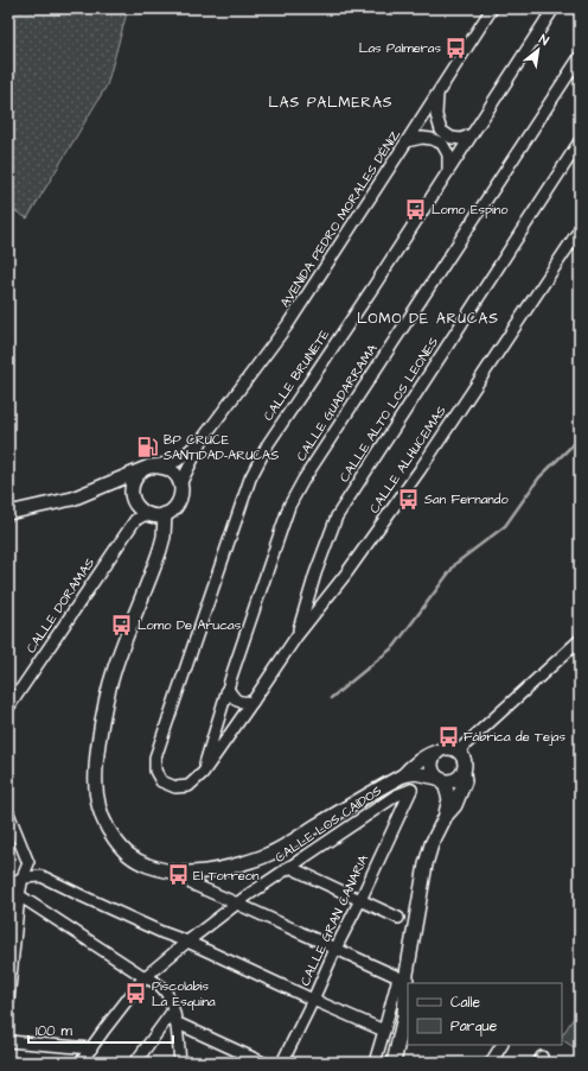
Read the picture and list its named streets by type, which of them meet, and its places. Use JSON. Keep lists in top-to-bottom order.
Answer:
{
  "streets": {
    "street": [
      "AVENIDA PEDRO MORALES DÉNIZ",
      "CALLE BRUNETE",
      "CALLE GUADARRAMA",
      "CALLE ALTO LOS LEONES",
      "CALLE ALHUCEMAS",
      "CALLE DORAMAS",
      "CALLE LOS CAÍDOS",
      "CALLE GRAN CANARIA"
    ]
  },
  "crossings": [
    ["CALLE BRUNETE", "CALLE ALHUCEMAS"],
    ["CALLE GUADARRAMA", "CALLE ALHUCEMAS"],
    ["CALLE ALTO LOS LEONES", "CALLE ALHUCEMAS"],
    ["CALLE LOS CAÍDOS", "CALLE GRAN CANARIA"]
  ],
  "districts": ["LAS PALMERAS", "LOMO DE ARUCAS"],
  "places": {
    "bus stop": [
      "Las Palmeras",
      "Lomo Espino",
      "San Fernando",
      "Lomo De Arucas",
      "Fábrica de Tejas",
      "El Torreon",
      "Piscolabis La Esquina"
    ],
    "fuel station": ["BP CRUCE SANTIDAD-ARUCAS"]
  },
  "legend": ["Calle", "Parque"],
  "scale_bar": "100 m",
  "north": "top right"
}
